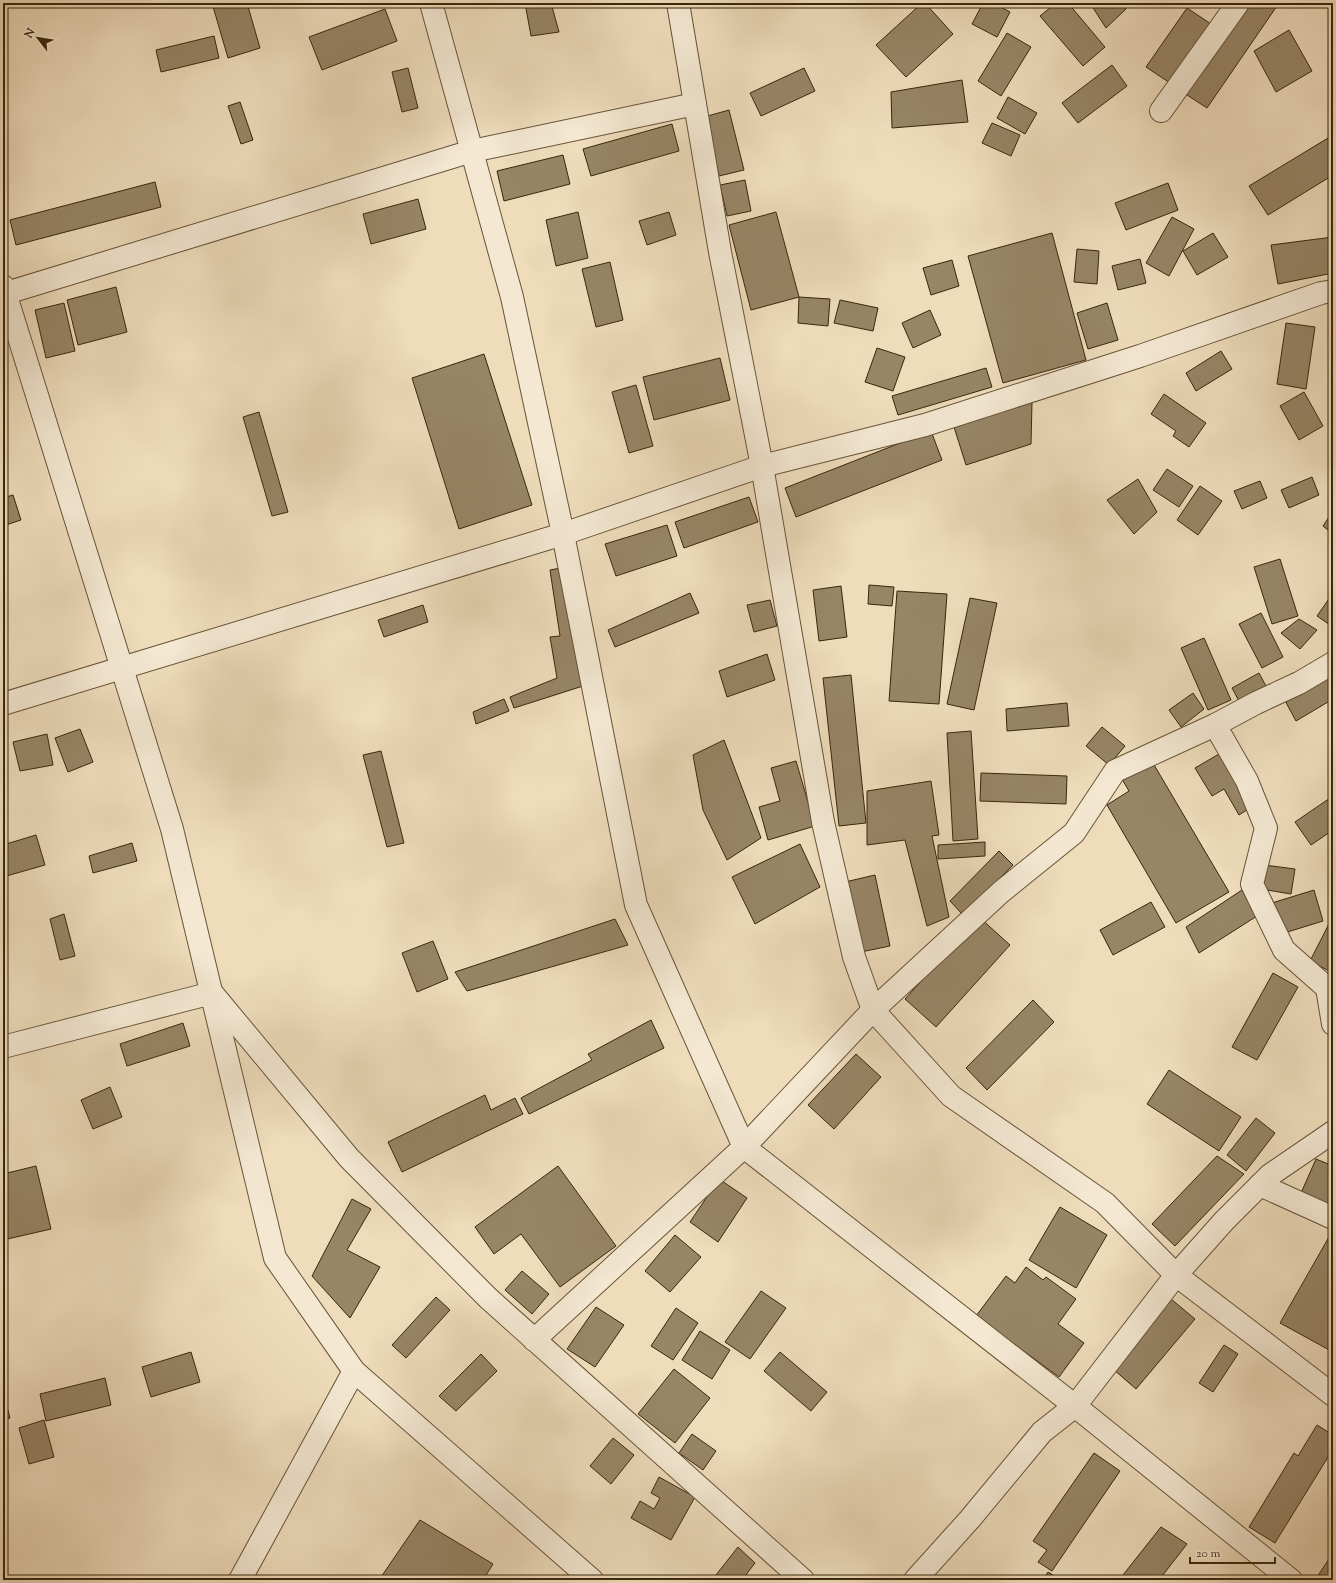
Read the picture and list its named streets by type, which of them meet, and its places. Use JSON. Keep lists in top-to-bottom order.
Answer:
{
  "scale_bar": "20 m",
  "north": "top left"
}
